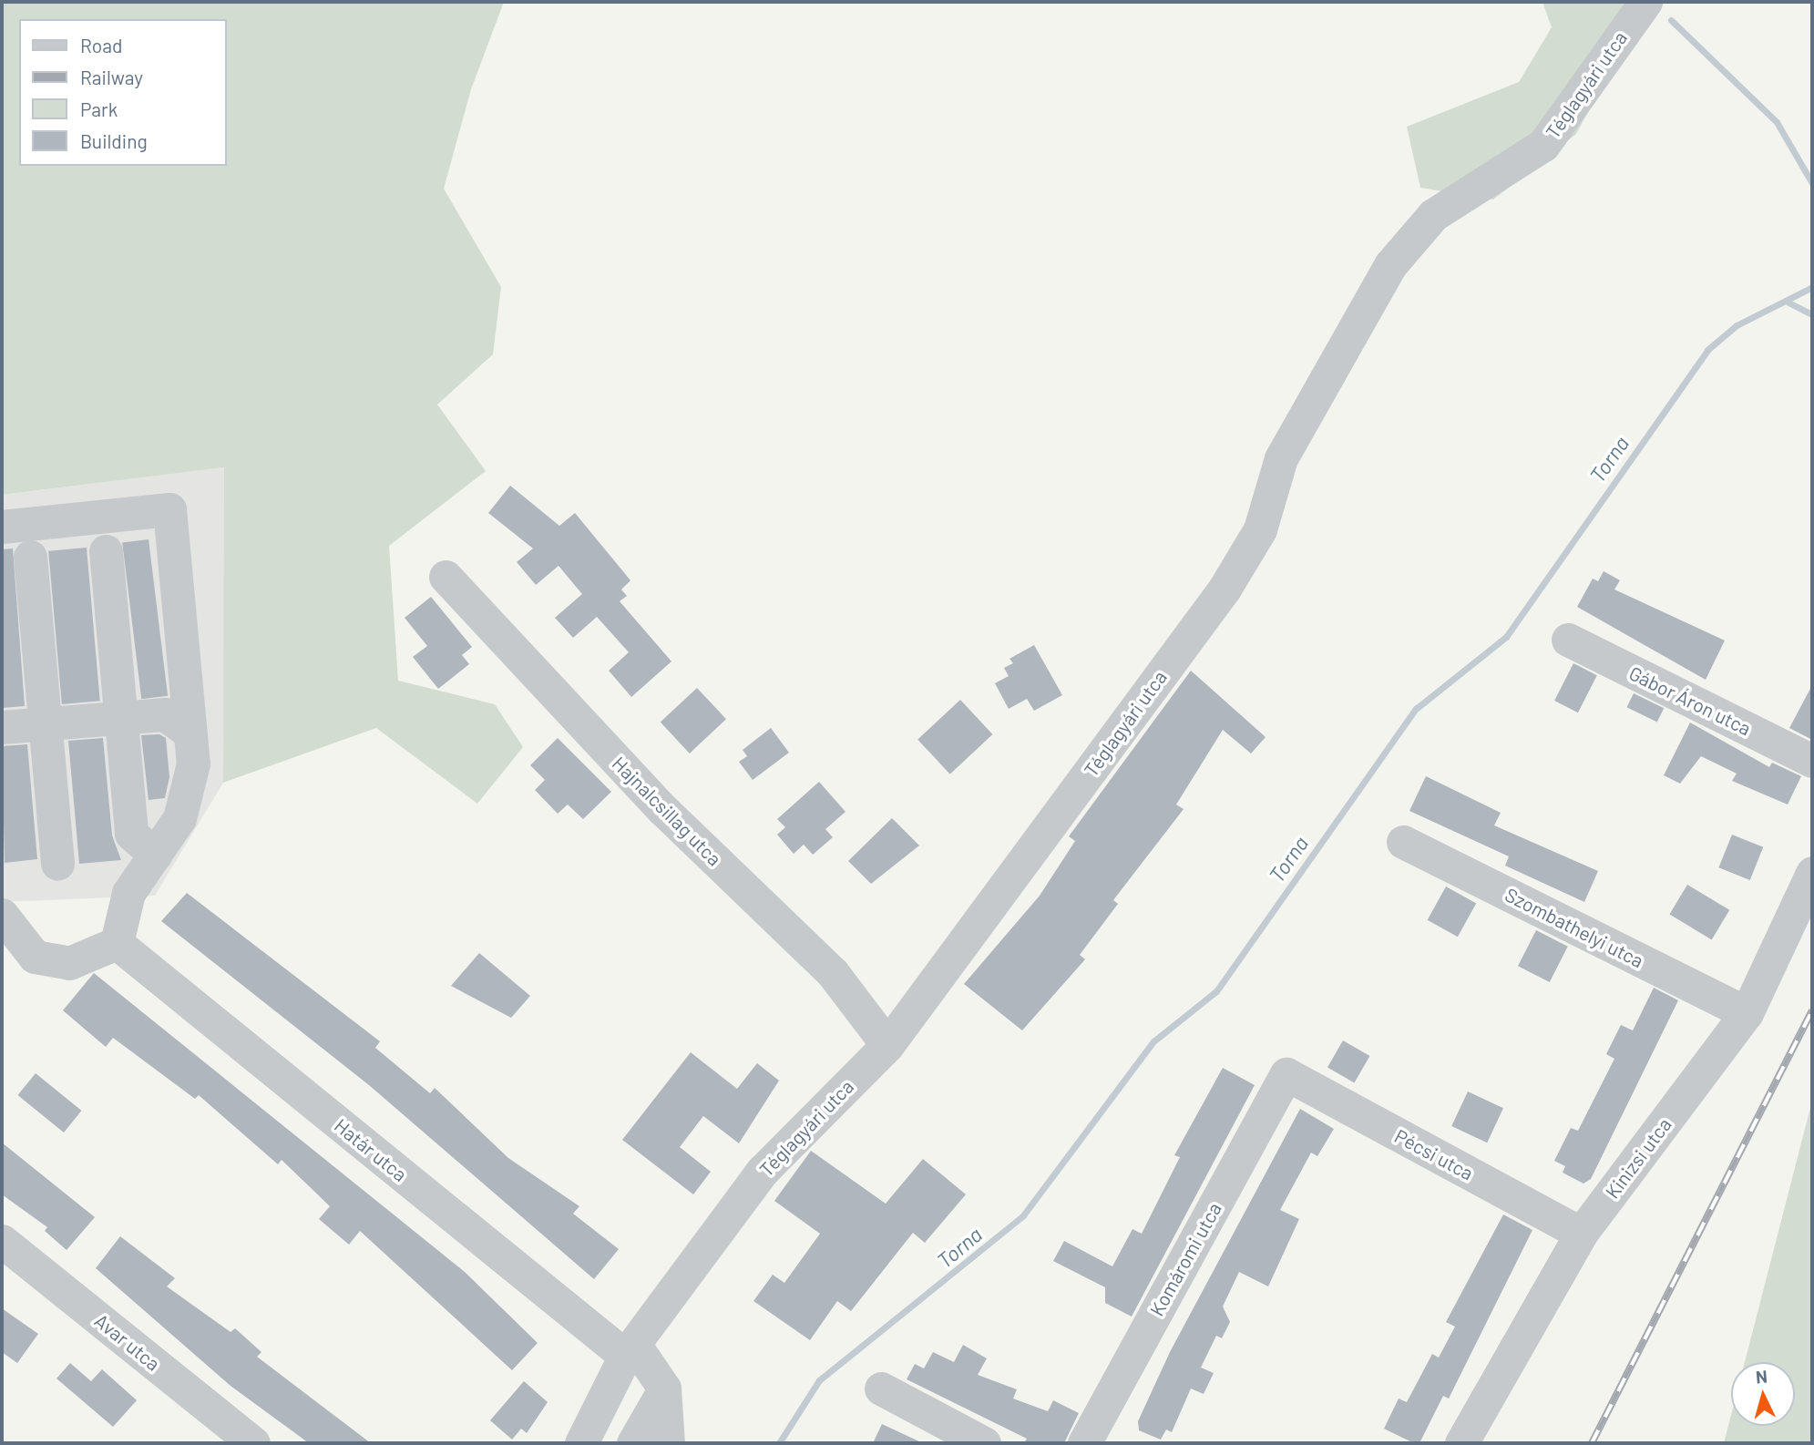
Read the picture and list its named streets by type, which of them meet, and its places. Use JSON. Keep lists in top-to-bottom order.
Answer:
{
  "streets": {
    "street": [
      "Téglagyári utca",
      "Gábor Áron utca",
      "Hajnalcsillag utca",
      "Szombathelyi utca",
      "Határ utca",
      "Pécsi utca",
      "Kinizsi utca",
      "Komáromi utca",
      "Avar utca"
    ]
  },
  "crossings": [
    ["Téglagyári utca", "Hajnalcsillag utca"],
    ["Téglagyári utca", "Határ utca"],
    ["Szombathelyi utca", "Kinizsi utca"],
    ["Pécsi utca", "Kinizsi utca"],
    ["Pécsi utca", "Komáromi utca"]
  ],
  "water": ["Torna"],
  "legend": [
    "Road",
    "Railway",
    "Park",
    "Building"
  ],
  "north": "top"
}
